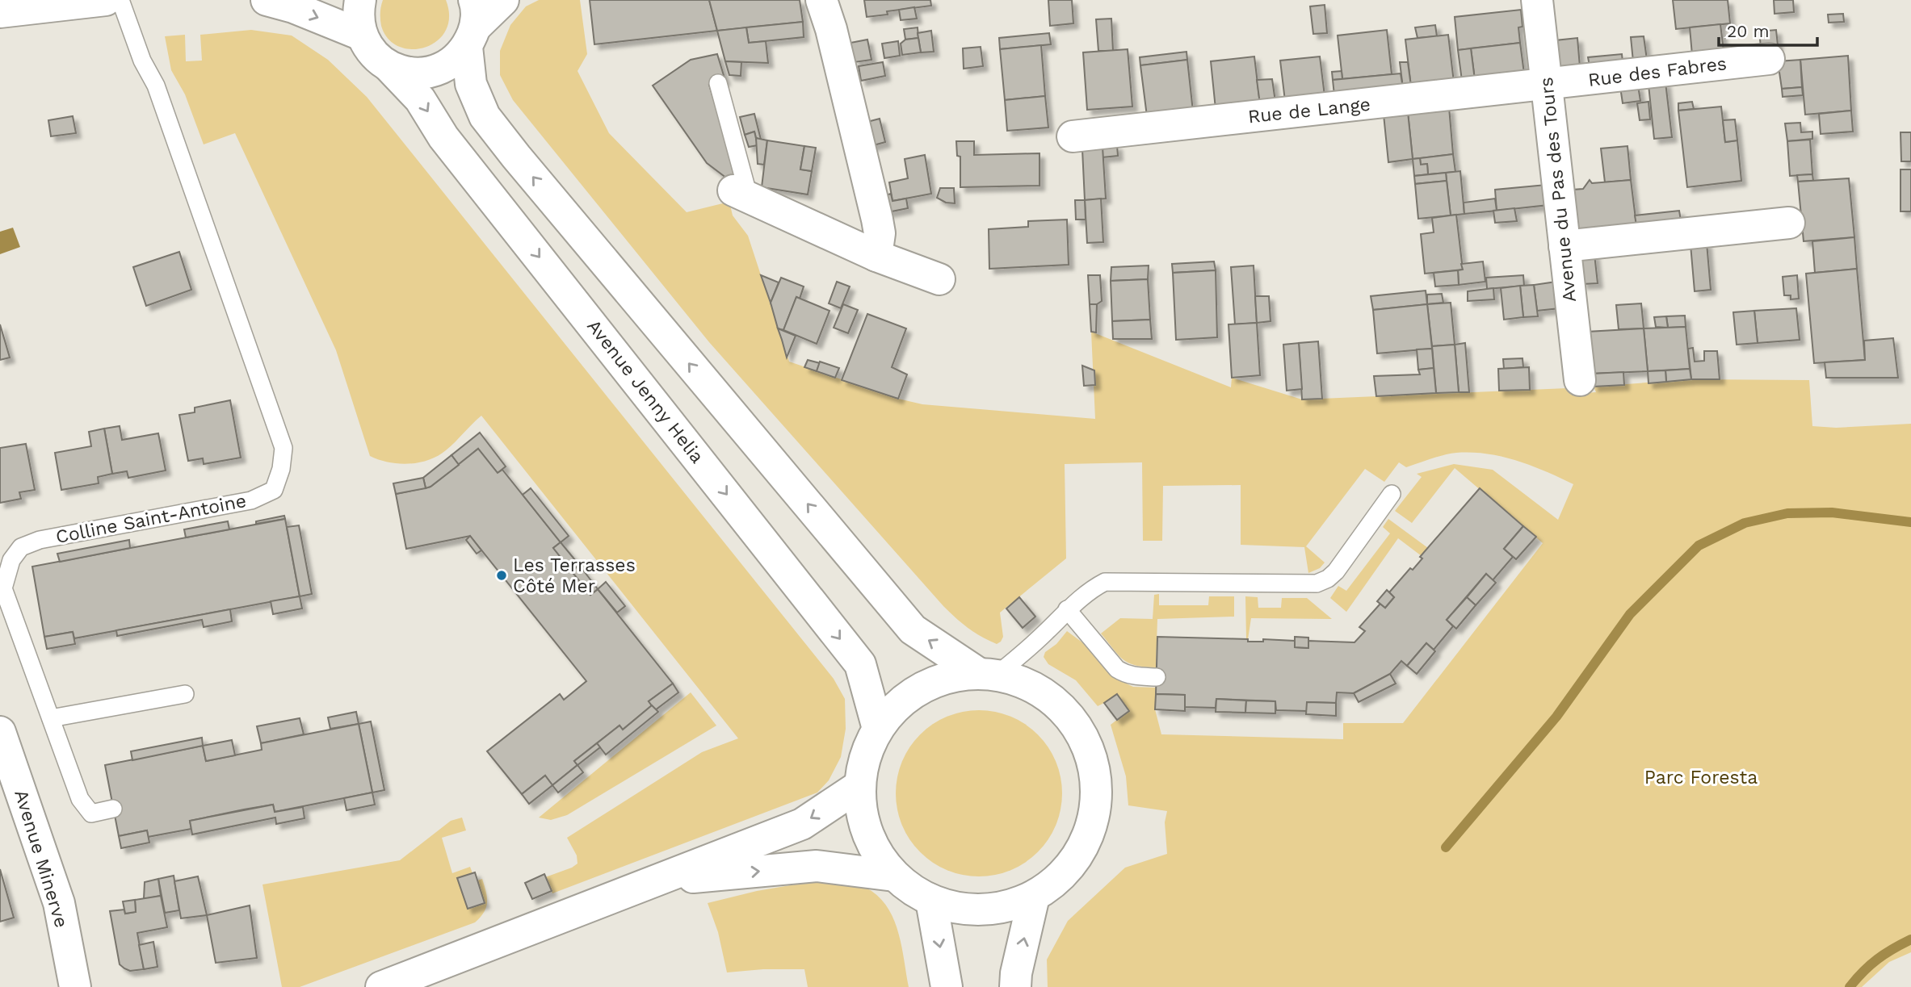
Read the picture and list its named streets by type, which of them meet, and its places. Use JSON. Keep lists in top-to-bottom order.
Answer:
{
  "streets": {
    "street": [
      "Rue des Fabres",
      "Rue de Lange",
      "Avenue du Pas des Tours",
      "Avenue Jenny Helia",
      "Avenue Minerve"
    ],
    "lane": ["Colline Saint-Antoine"]
  },
  "crossings": [
    ["Rue des Fabres", "Rue de Lange"],
    ["Rue des Fabres", "Avenue du Pas des Tours"],
    ["Rue de Lange", "Avenue du Pas des Tours"]
  ],
  "parks": ["Parc Foresta"],
  "places": ["Les Terrasses Côté Mer"],
  "scale_bar": "20 m"
}
